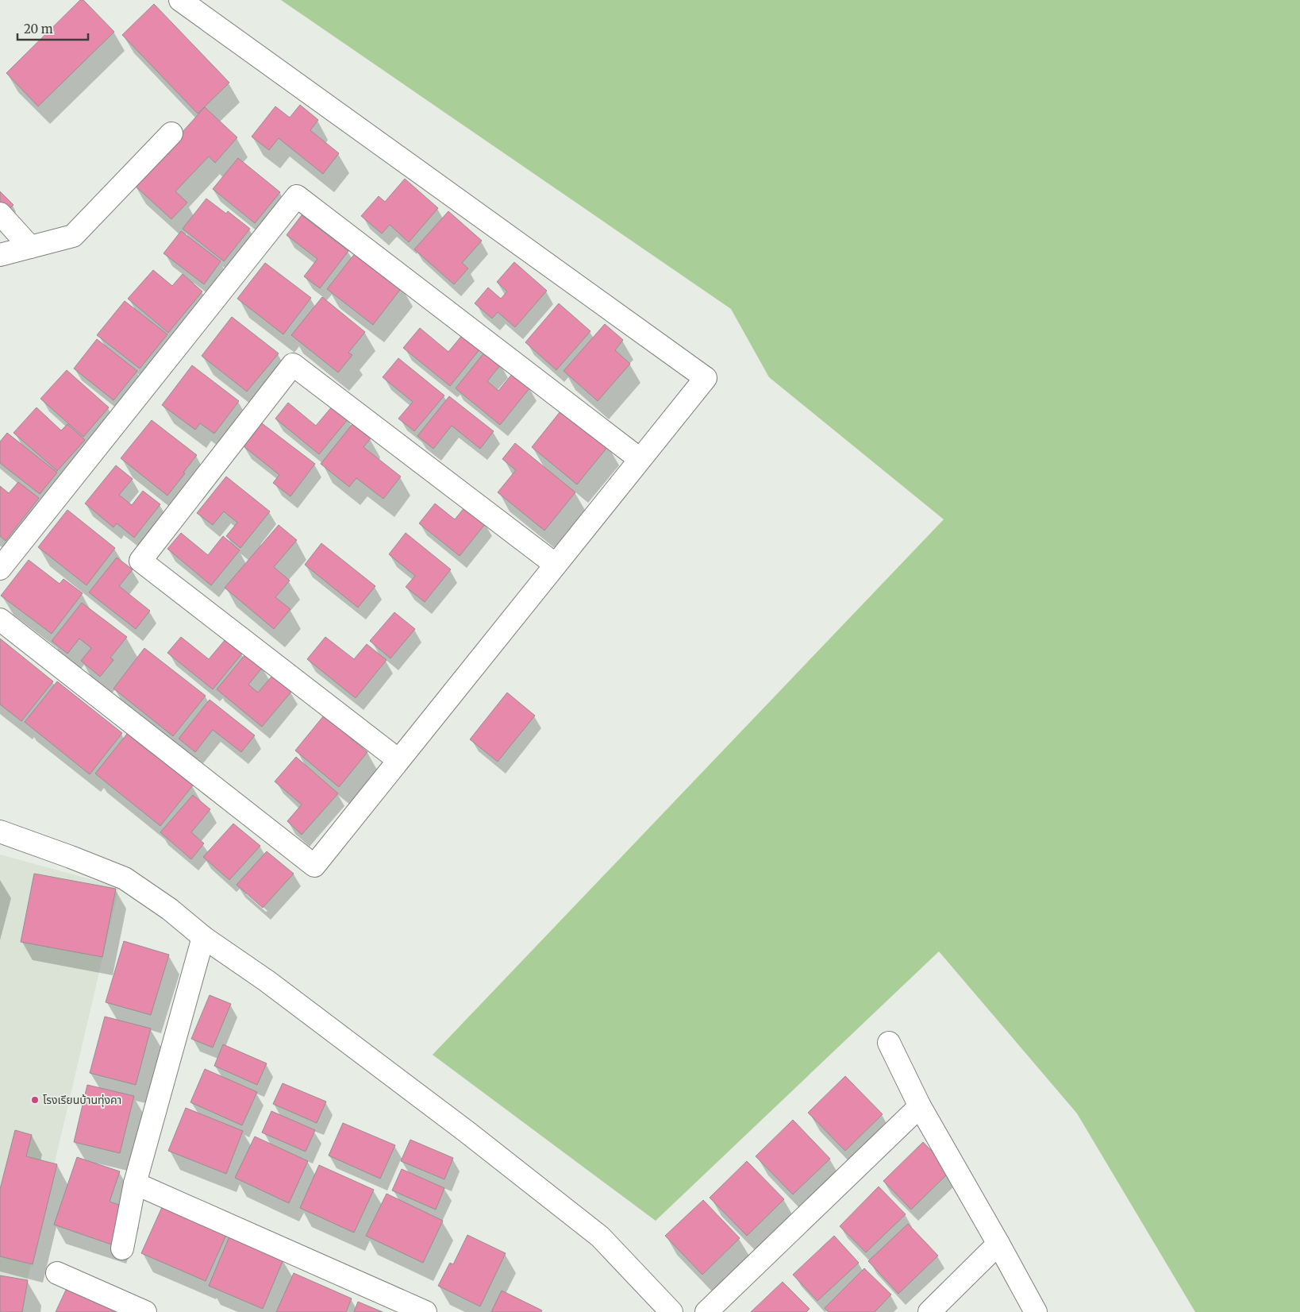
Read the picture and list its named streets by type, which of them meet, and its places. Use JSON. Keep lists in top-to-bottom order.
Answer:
{
  "places": ["โรงเรียนบ้านทุ่งคา"],
  "scale_bar": "20 m"
}
